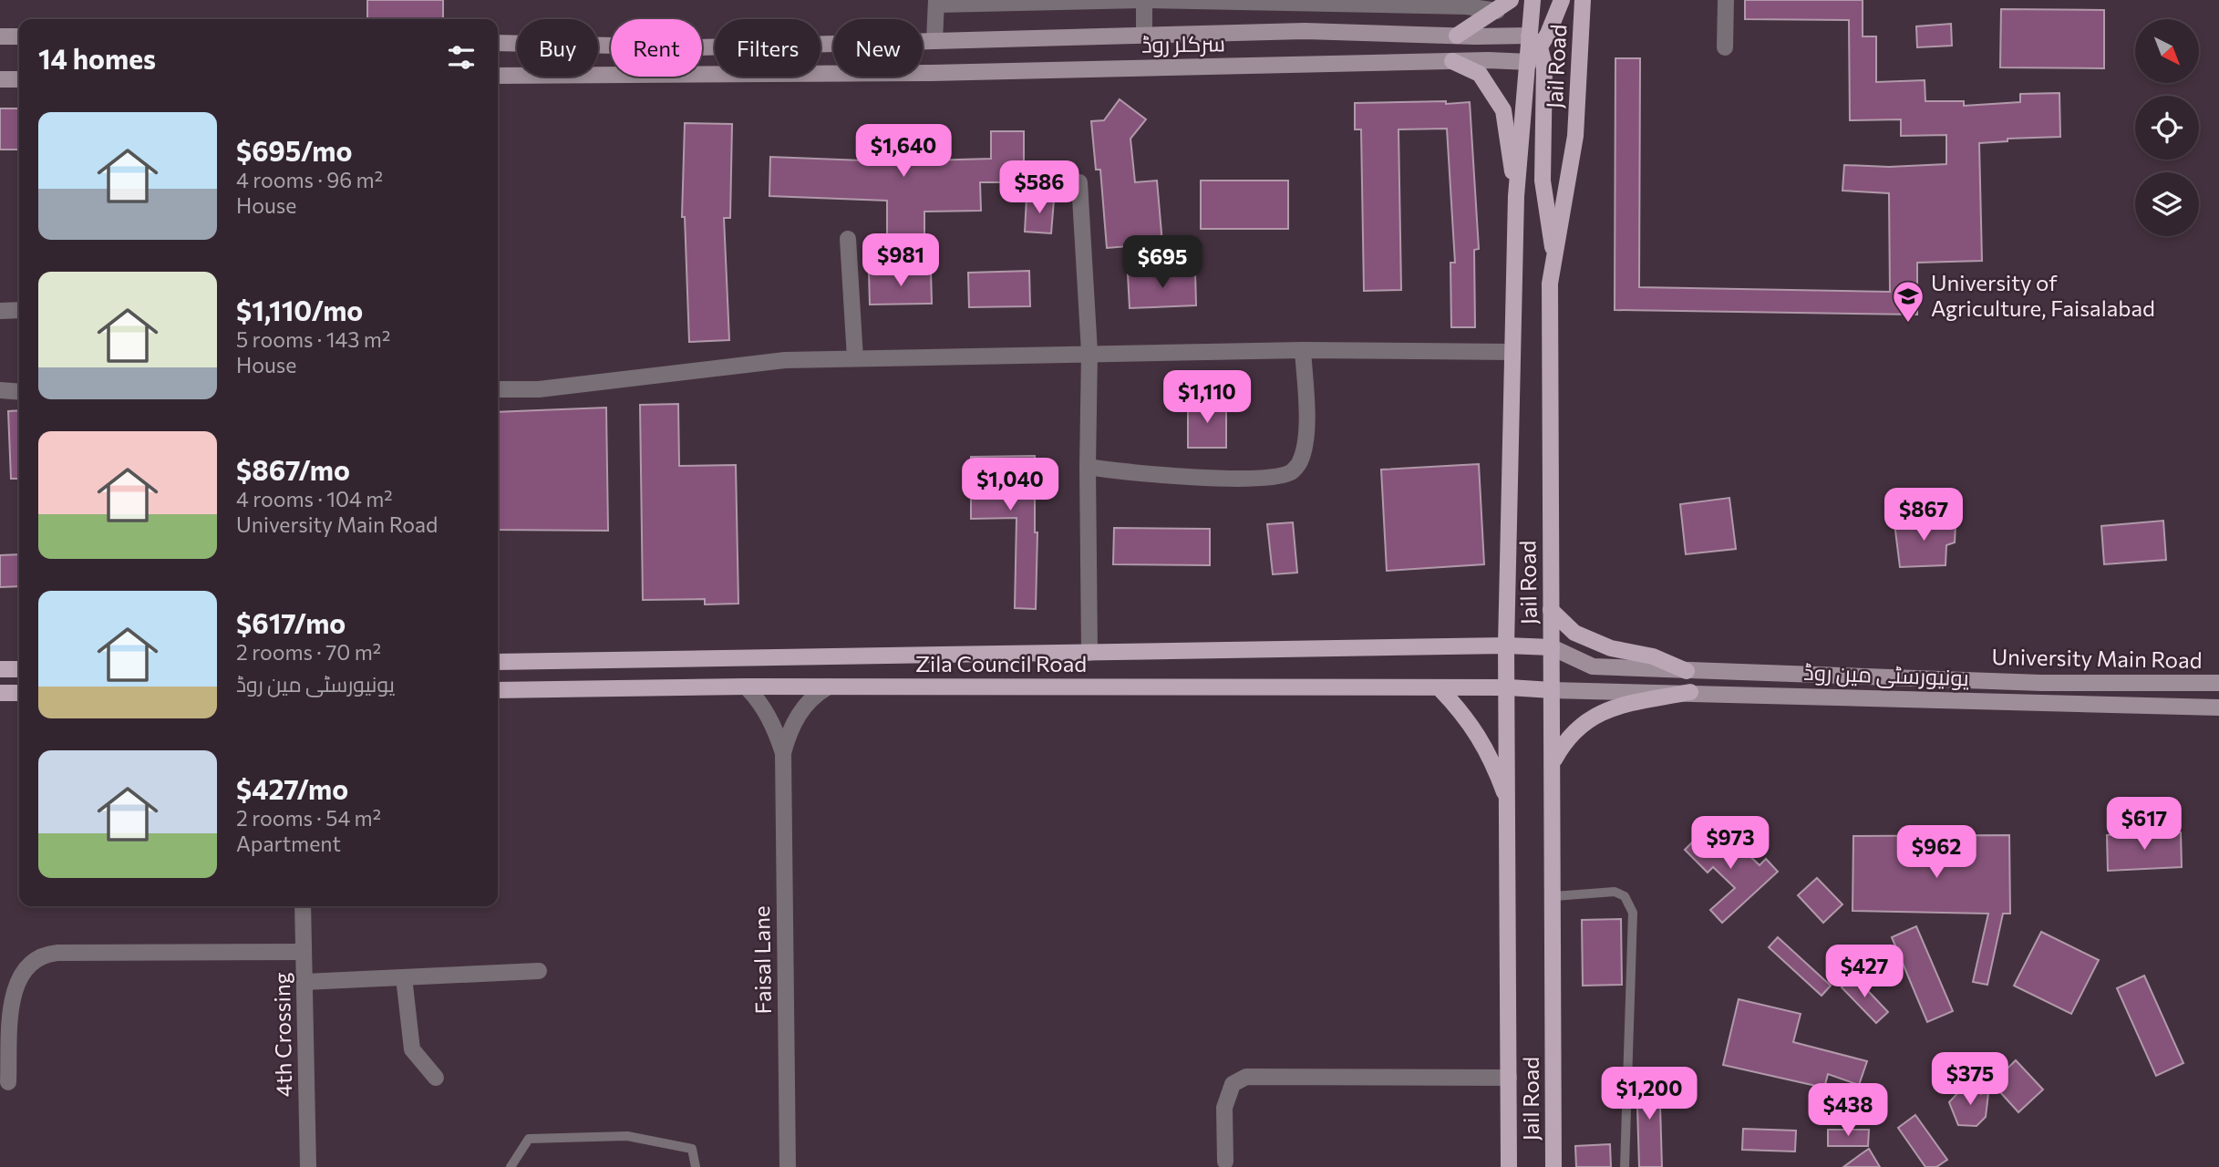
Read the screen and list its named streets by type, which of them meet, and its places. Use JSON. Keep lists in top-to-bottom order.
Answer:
{
  "streets": {
    "main road": [
      "سرکلر روڈ",
      "Jail Road",
      "University Main Road",
      "Zila Council Road",
      "یونیورسٹی مین روڈ"
    ],
    "street": ["Faisal Lane", "4th Crossing"]
  },
  "crossings": [
    ["سرکلر روڈ", "Jail Road"],
    ["Jail Road", "University Main Road"],
    ["Jail Road", "Zila Council Road"],
    ["Jail Road", "یونیورسٹی مین روڈ"],
    ["University Main Road", "Zila Council Road"],
    ["Zila Council Road", "یونیورسٹی مین روڈ"],
    ["Zila Council Road", "Faisal Lane"]
  ],
  "places": {
    "school or university": ["University of Agriculture, Faisalabad"]
  },
  "north": "bottom right",
  "page": {
    "chip": [
      "Buy",
      "Rent",
      "Filters",
      "New"
    ],
    "heading": "14 homes",
    "list": [
      {
        "name": "$695/mo",
        "note": "4 rooms · 96 m² · House"
      },
      {
        "name": "$1,110/mo",
        "note": "5 rooms · 143 m² · House"
      },
      {
        "name": "$867/mo",
        "note": "4 rooms · 104 m² · University Main Road"
      },
      {
        "name": "$617/mo",
        "note": "2 rooms · 70 m² · یونیورسٹی مین روڈ"
      },
      {
        "name": "$427/mo",
        "note": "2 rooms · 54 m² · Apartment"
      }
    ],
    "price": [
      "$1,640",
      "$586",
      "$981",
      "$695",
      "$1,110",
      "$1,040",
      "$867",
      "$617",
      "$973",
      "$962",
      "$427",
      "$375",
      "$1,200",
      "$438"
    ]
  }
}
